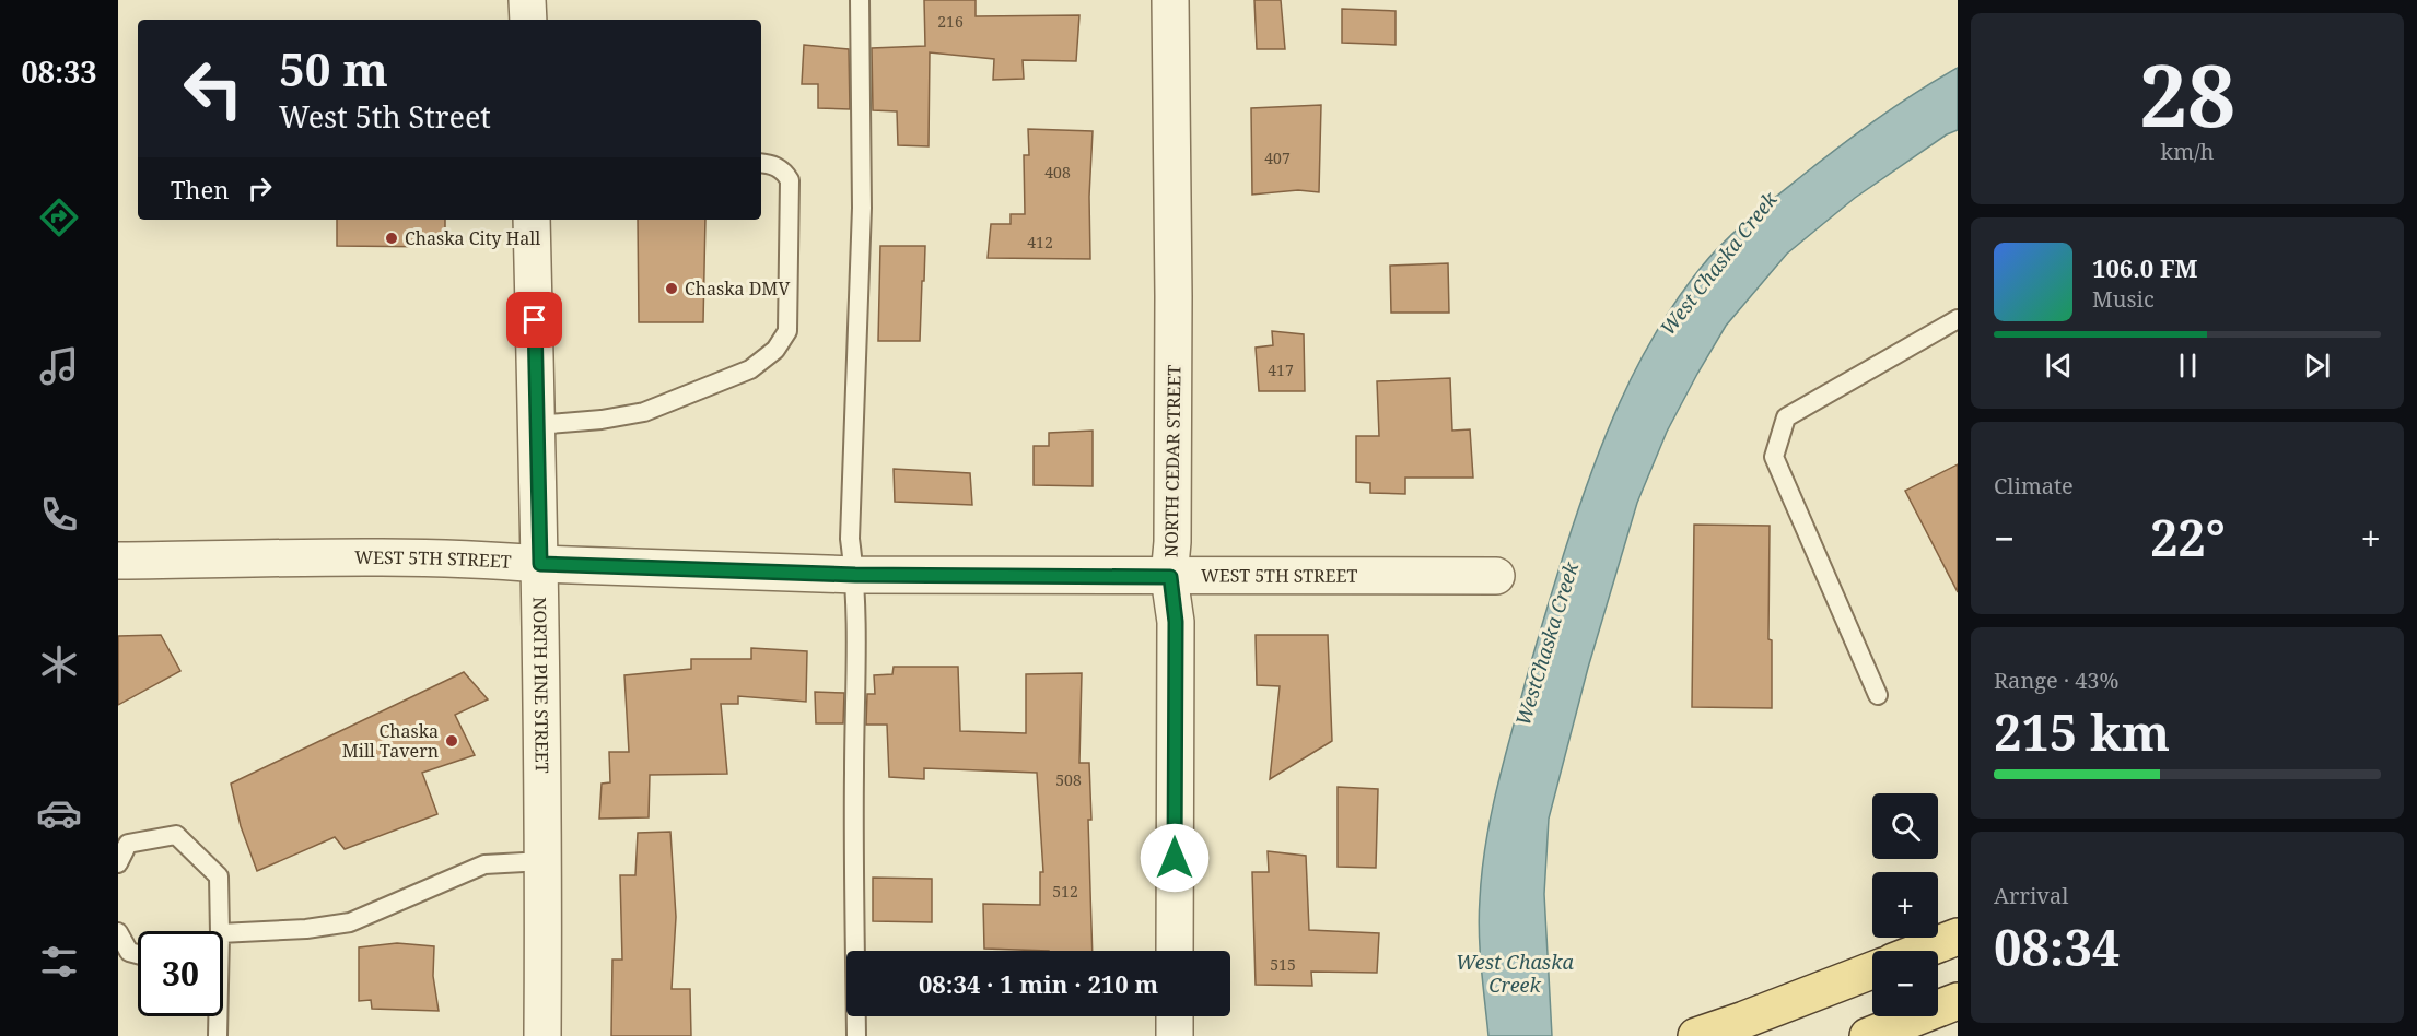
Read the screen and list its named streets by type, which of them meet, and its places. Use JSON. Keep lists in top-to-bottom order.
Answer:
{
  "streets": {
    "street": ["NORTH CEDAR STREET", "WEST 5TH STREET", "NORTH PINE STREET"]
  },
  "crossings": [
    ["NORTH CEDAR STREET", "WEST 5TH STREET"],
    ["WEST 5TH STREET", "NORTH PINE STREET"]
  ],
  "water": ["West Chaska Creek", "WestChaska Creek"],
  "places": ["Chaska City Hall", "Chaska DMV", "Chaska Mill Tavern"],
  "house_numbers": [
    "216",
    "407",
    "408",
    "412",
    "417",
    "508",
    "512",
    "515"
  ],
  "page": {
    "tabs": "08:33",
    "tile": [
      ["28", "km/h"],
      "Climate",
      ["Range · 43%", "215 km"],
      ["Arrival", "08:34"]
    ],
    "turn": ["50 m", "West 5th Street"],
    "then": "Then",
    "song": ["106.0 FM", "Music"],
    "heat": ["−", "22°", "+"],
    "map_buttons": ["+", "−"],
    "limit": "30",
    "trip": "08:34 · 1 min · 210 m"
  }
}
